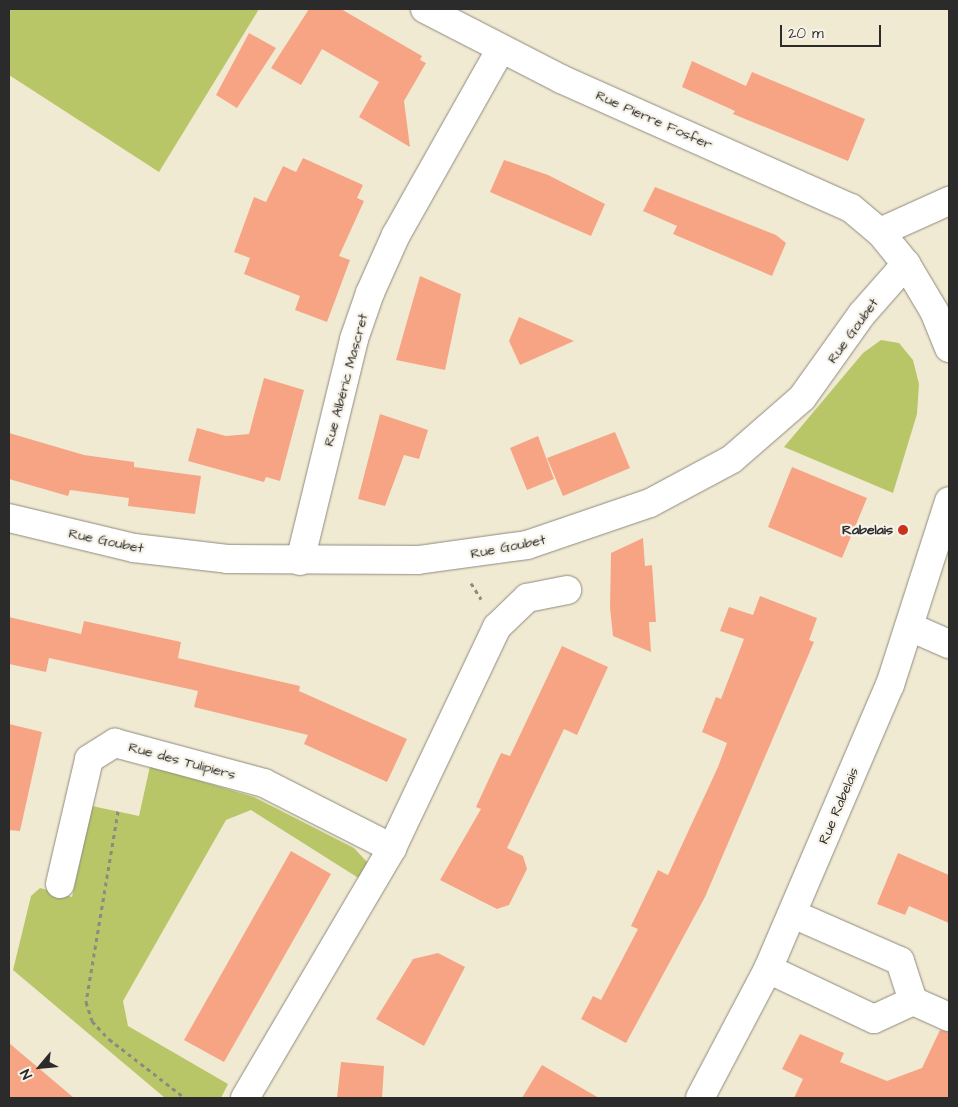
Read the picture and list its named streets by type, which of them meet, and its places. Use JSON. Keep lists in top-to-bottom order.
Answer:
{
  "streets": {
    "street": [
      "Rue Pierre Fosfer",
      "Rue Goubet",
      "Rue Albéric Mascret",
      "Rue des Tulipiers",
      "Rue Rabelais"
    ]
  },
  "crossings": [
    ["Rue Pierre Fosfer", "Rue Goubet"],
    ["Rue Pierre Fosfer", "Rue Albéric Mascret"],
    ["Rue Goubet", "Rue Albéric Mascret"]
  ],
  "places": ["Rabelais"],
  "scale_bar": "20 m",
  "north": "bottom left"
}
